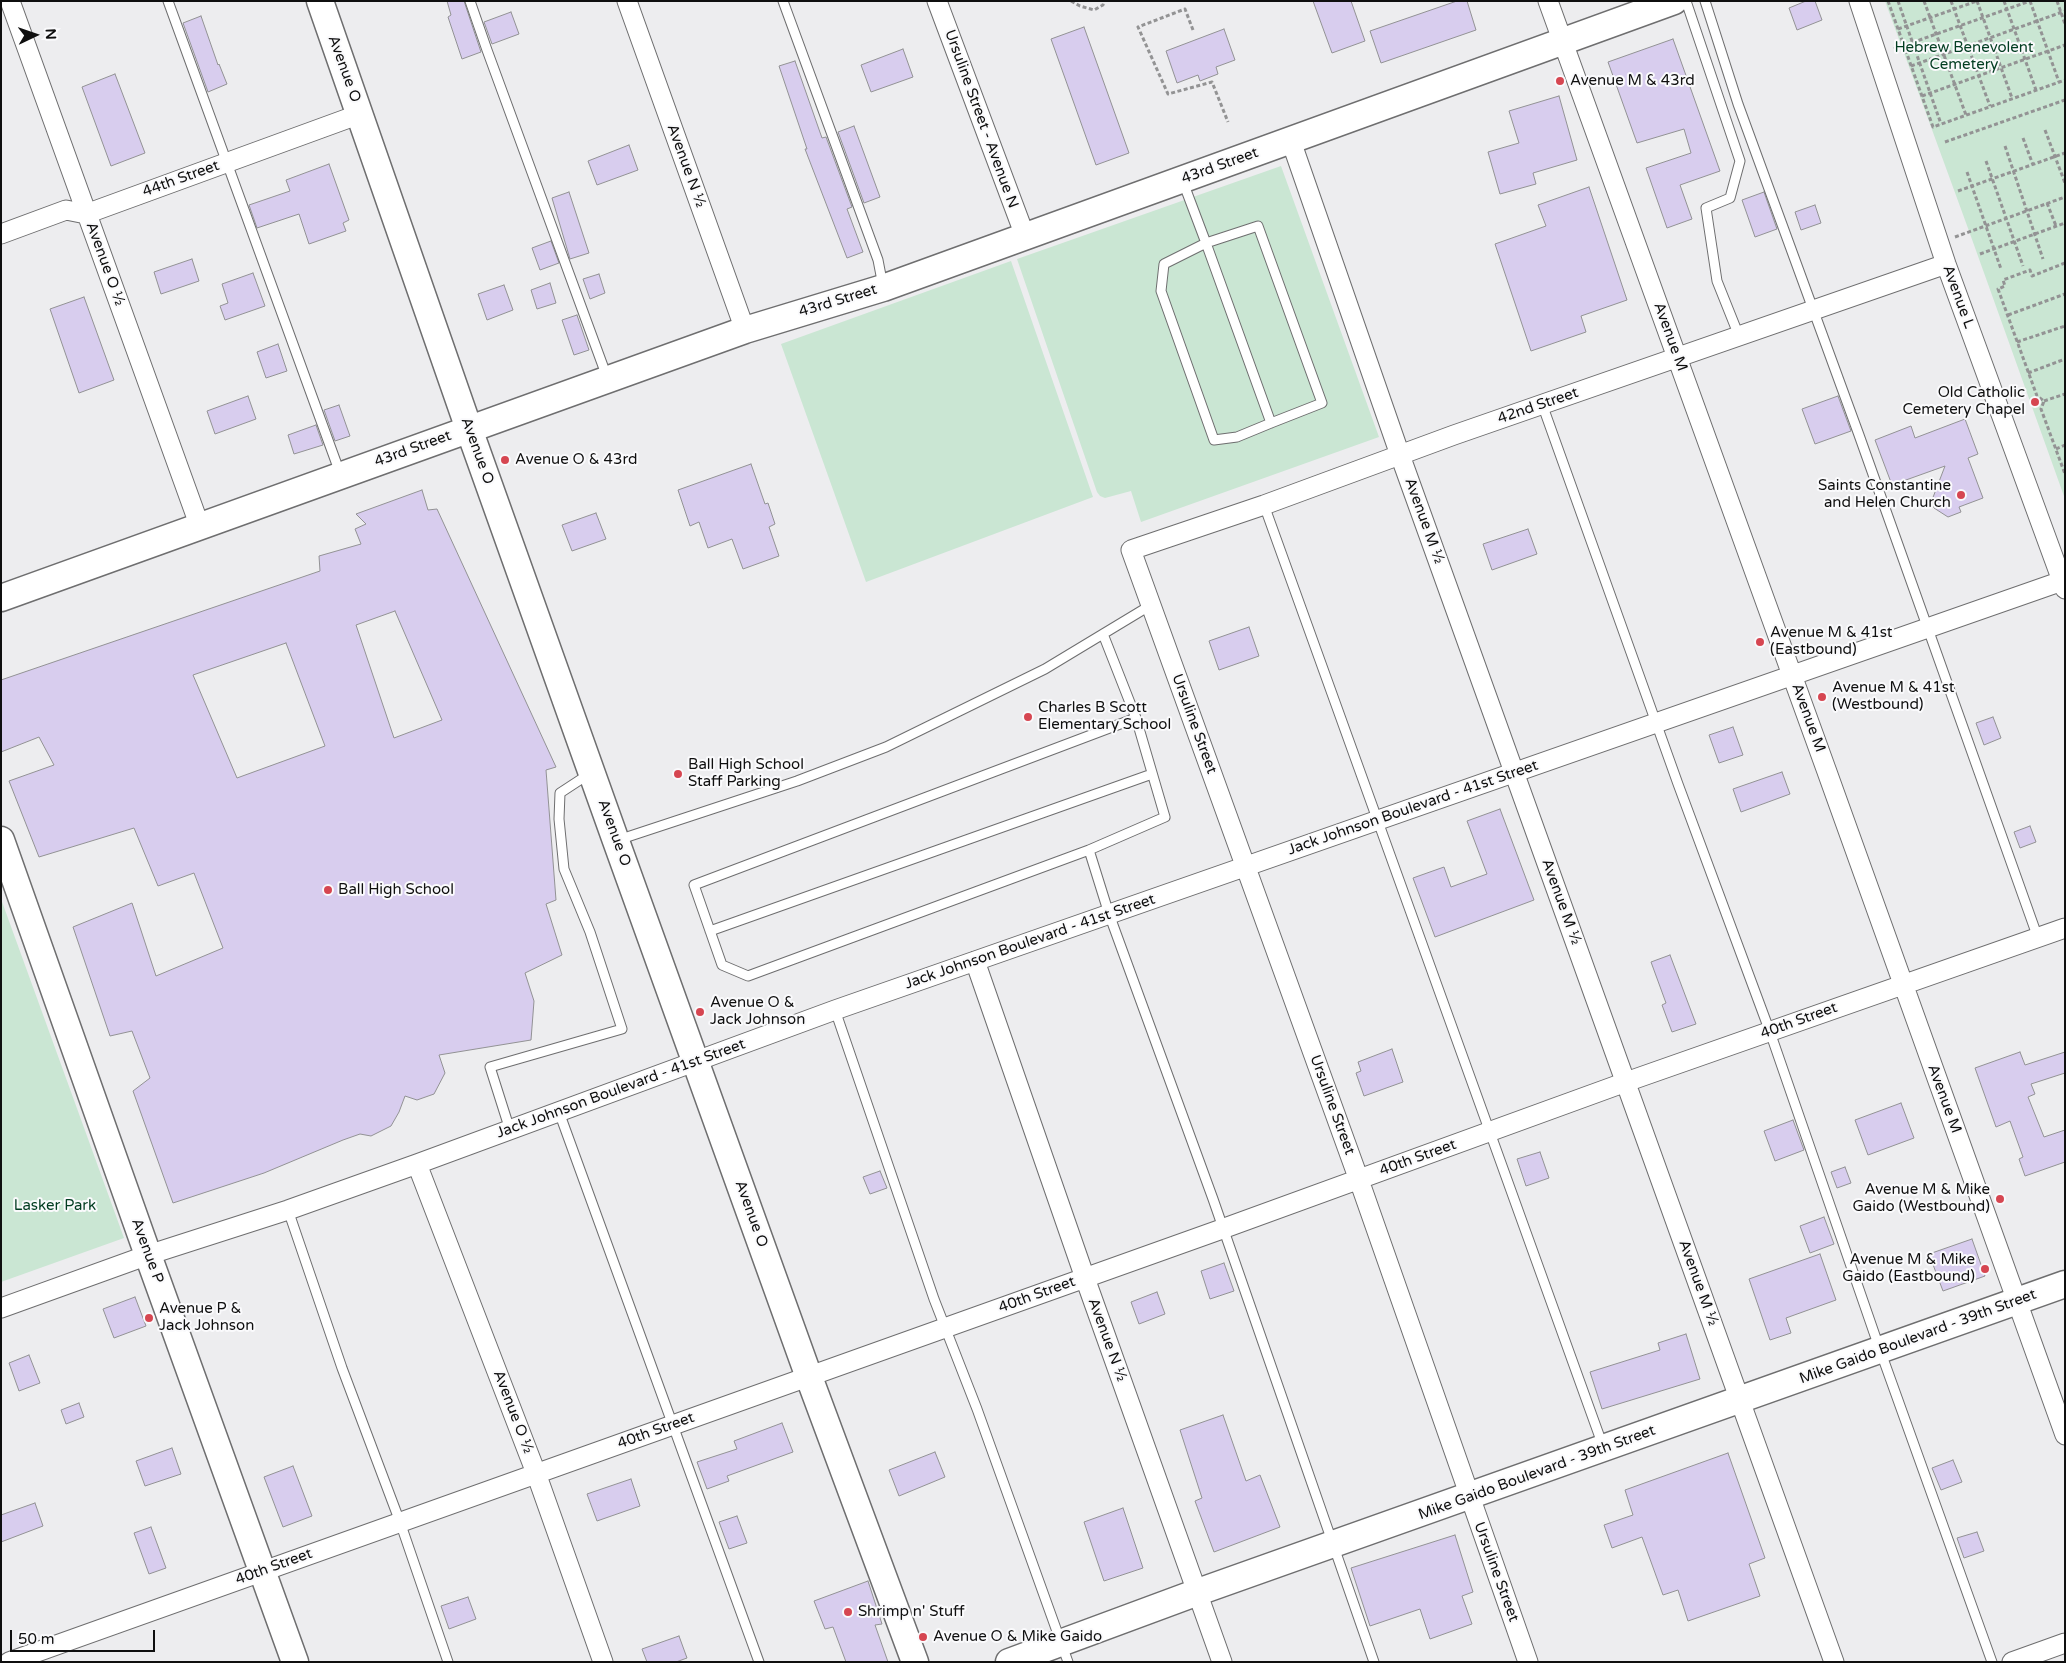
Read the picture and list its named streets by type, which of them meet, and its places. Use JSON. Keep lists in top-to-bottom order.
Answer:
{
  "streets": {
    "main road": [
      "Avenue O",
      "43rd Street",
      "Avenue P",
      "Mike Gaido Boulevard - 39th Street"
    ],
    "street": [
      "Ursuline Street - Avenue N",
      "Avenue N ½",
      "44th Street",
      "Avenue O ½",
      "Avenue L",
      "Avenue M",
      "42nd Street",
      "Avenue M ½",
      "Ursuline Street",
      "Jack Johnson Boulevard - 41st Street",
      "40th Street"
    ]
  },
  "crossings": [
    ["Avenue O", "43rd Street"],
    ["Avenue O", "44th Street"],
    ["Avenue O", "Jack Johnson Boulevard - 41st Street"],
    ["Avenue O", "40th Street"],
    ["Ursuline Street - Avenue N", "43rd Street"],
    ["Avenue N ½", "43rd Street"],
    ["Avenue N ½", "Jack Johnson Boulevard - 41st Street"],
    ["Avenue N ½", "40th Street"],
    ["Avenue N ½", "Mike Gaido Boulevard - 39th Street"],
    ["43rd Street", "Avenue O ½"],
    ["43rd Street", "Avenue M"],
    ["43rd Street", "Avenue M ½"],
    ["44th Street", "Avenue O ½"],
    ["Avenue O ½", "Jack Johnson Boulevard - 41st Street"],
    ["Avenue O ½", "40th Street"],
    ["Avenue L", "42nd Street"],
    ["Avenue L", "Jack Johnson Boulevard - 41st Street"],
    ["Avenue M", "42nd Street"],
    ["Avenue M", "Jack Johnson Boulevard - 41st Street"],
    ["Avenue M", "40th Street"],
    ["Avenue M", "Mike Gaido Boulevard - 39th Street"],
    ["42nd Street", "Avenue M ½"],
    ["42nd Street", "Ursuline Street"],
    ["Avenue M ½", "Jack Johnson Boulevard - 41st Street"],
    ["Avenue M ½", "40th Street"],
    ["Avenue M ½", "Mike Gaido Boulevard - 39th Street"],
    ["Ursuline Street", "Jack Johnson Boulevard - 41st Street"],
    ["Ursuline Street", "40th Street"],
    ["Ursuline Street", "Mike Gaido Boulevard - 39th Street"],
    ["Jack Johnson Boulevard - 41st Street", "Avenue P"],
    ["40th Street", "Avenue P"]
  ],
  "parks": ["Hebrew Benevolent Cemetery", "Lasker Park"],
  "places": [
    "Avenue M & 43rd",
    "Old Catholic Cemetery Chapel",
    "Avenue O & 43rd",
    "Saints Constantine and Helen Church",
    "Avenue M & 41st (Eastbound)",
    "Avenue M & 41st (Westbound)",
    "Charles B Scott Elementary School",
    "Ball High School Staff Parking",
    "Ball High School",
    "Avenue O & Jack Johnson",
    "Avenue M & Mike Gaido (Westbound)",
    "Avenue M & Mike Gaido (Eastbound)",
    "Avenue P & Jack Johnson",
    "Shrimp n' Stuff",
    "Avenue O & Mike Gaido"
  ],
  "scale_bar": "50 m",
  "north": "right"
}
